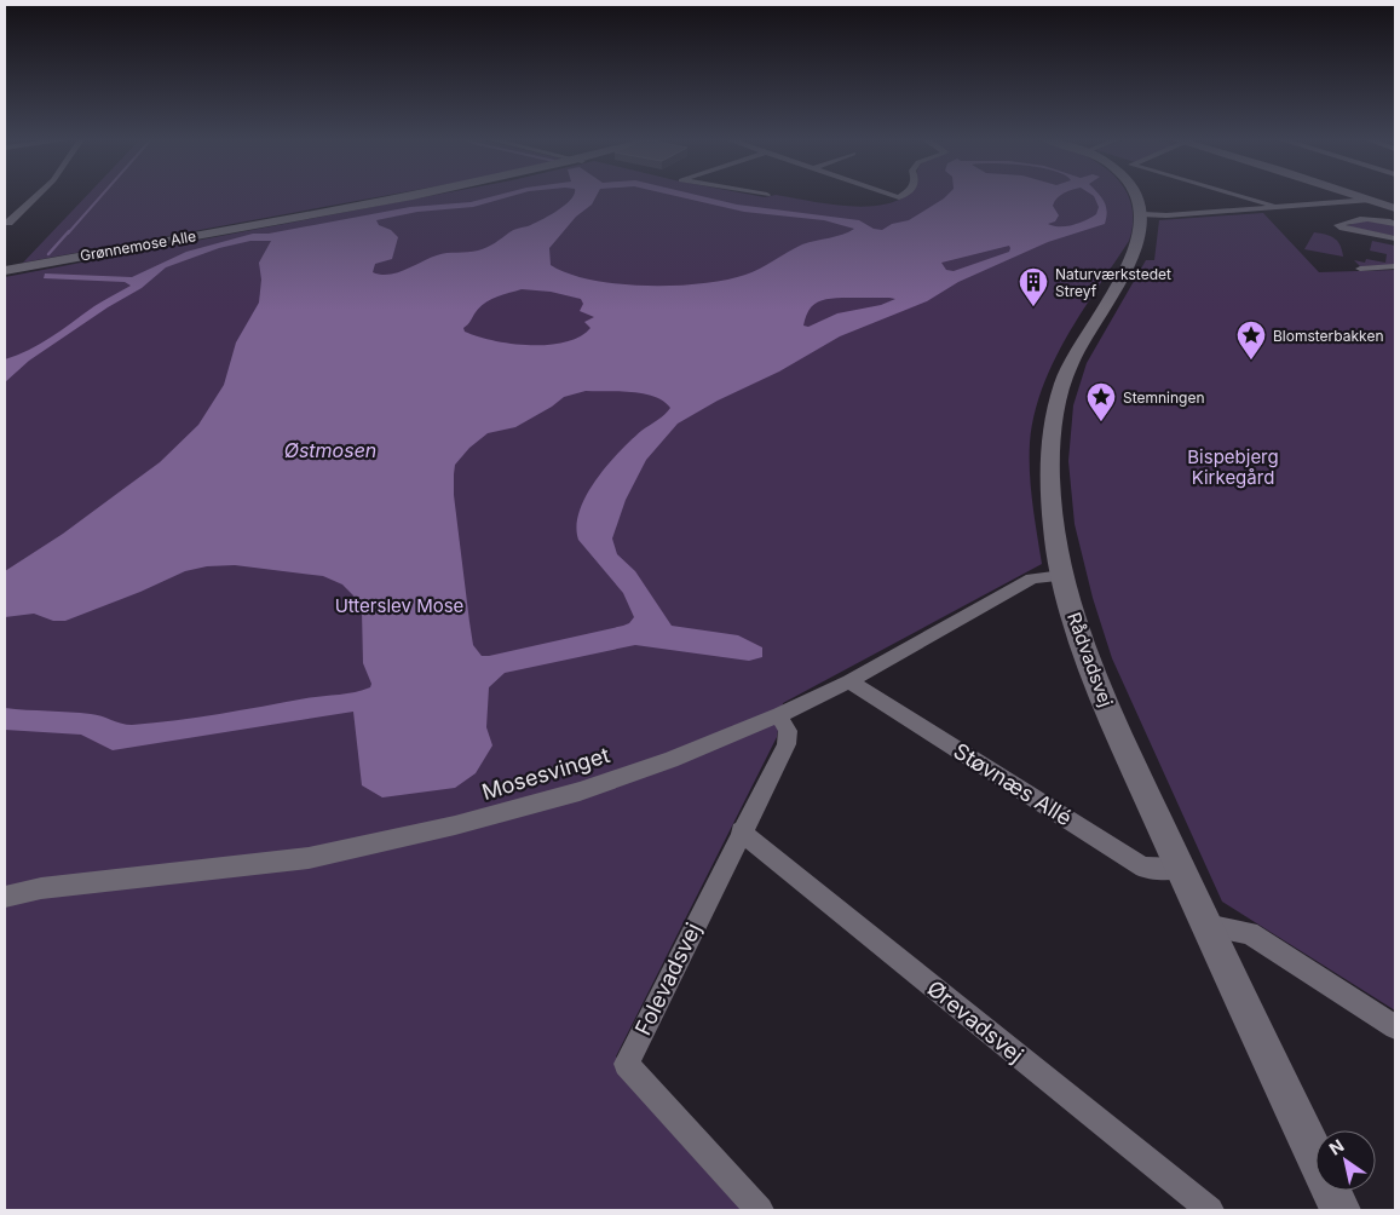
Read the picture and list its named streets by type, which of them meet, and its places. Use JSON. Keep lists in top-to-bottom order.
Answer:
{
  "streets": {
    "street": [
      "Grønnemose Alle",
      "Rådvadsvej",
      "Mosesvinget",
      "Støvnæs Allé",
      "Folevadsvej",
      "Ørevadsvej"
    ]
  },
  "crossings": [
    ["Rådvadsvej", "Mosesvinget"],
    ["Rådvadsvej", "Støvnæs Allé"],
    ["Mosesvinget", "Støvnæs Allé"],
    ["Mosesvinget", "Folevadsvej"],
    ["Folevadsvej", "Ørevadsvej"]
  ],
  "water": ["Østmosen"],
  "parks": ["Bispebjerg Kirkegård", "Utterslev Mose"],
  "places": {
    "building": ["Naturværkstedet Streyf"],
    "place": ["Blomsterbakken", "Stemningen"]
  },
  "north": "top left"
}
